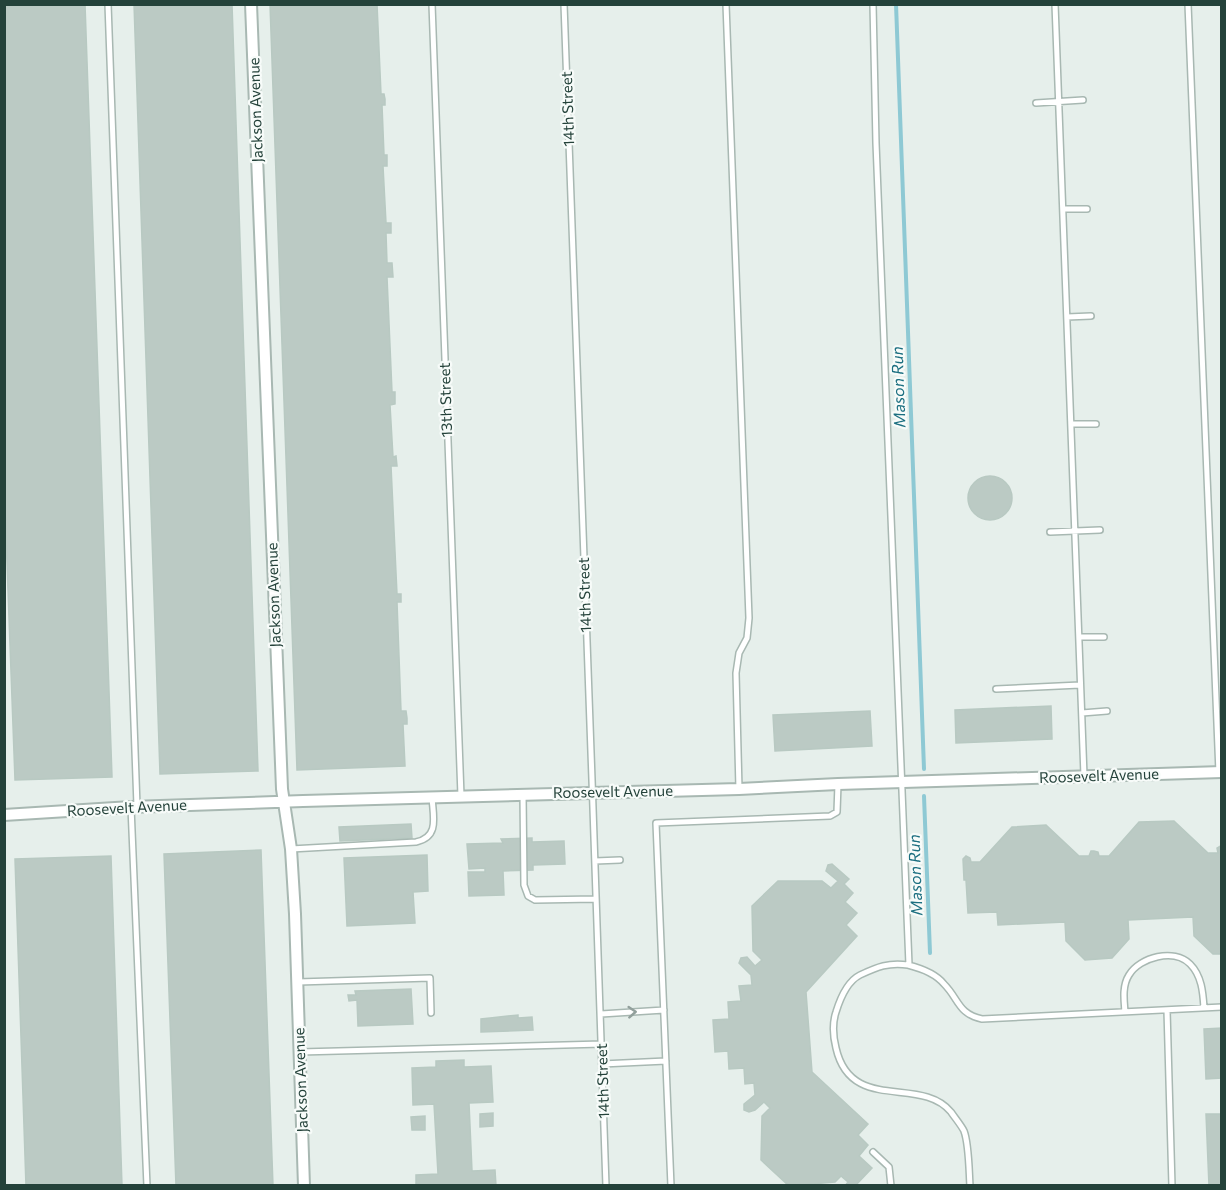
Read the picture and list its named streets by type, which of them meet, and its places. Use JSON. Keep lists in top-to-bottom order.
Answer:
{
  "streets": {
    "street": ["Jackson Avenue", "Roosevelt Avenue"],
    "lane": ["14th Street", "13th Street"]
  },
  "crossings": [
    ["14th Street", "Roosevelt Avenue"],
    ["Jackson Avenue", "Roosevelt Avenue"],
    ["13th Street", "Roosevelt Avenue"]
  ],
  "water": ["Mason Run"]
}
